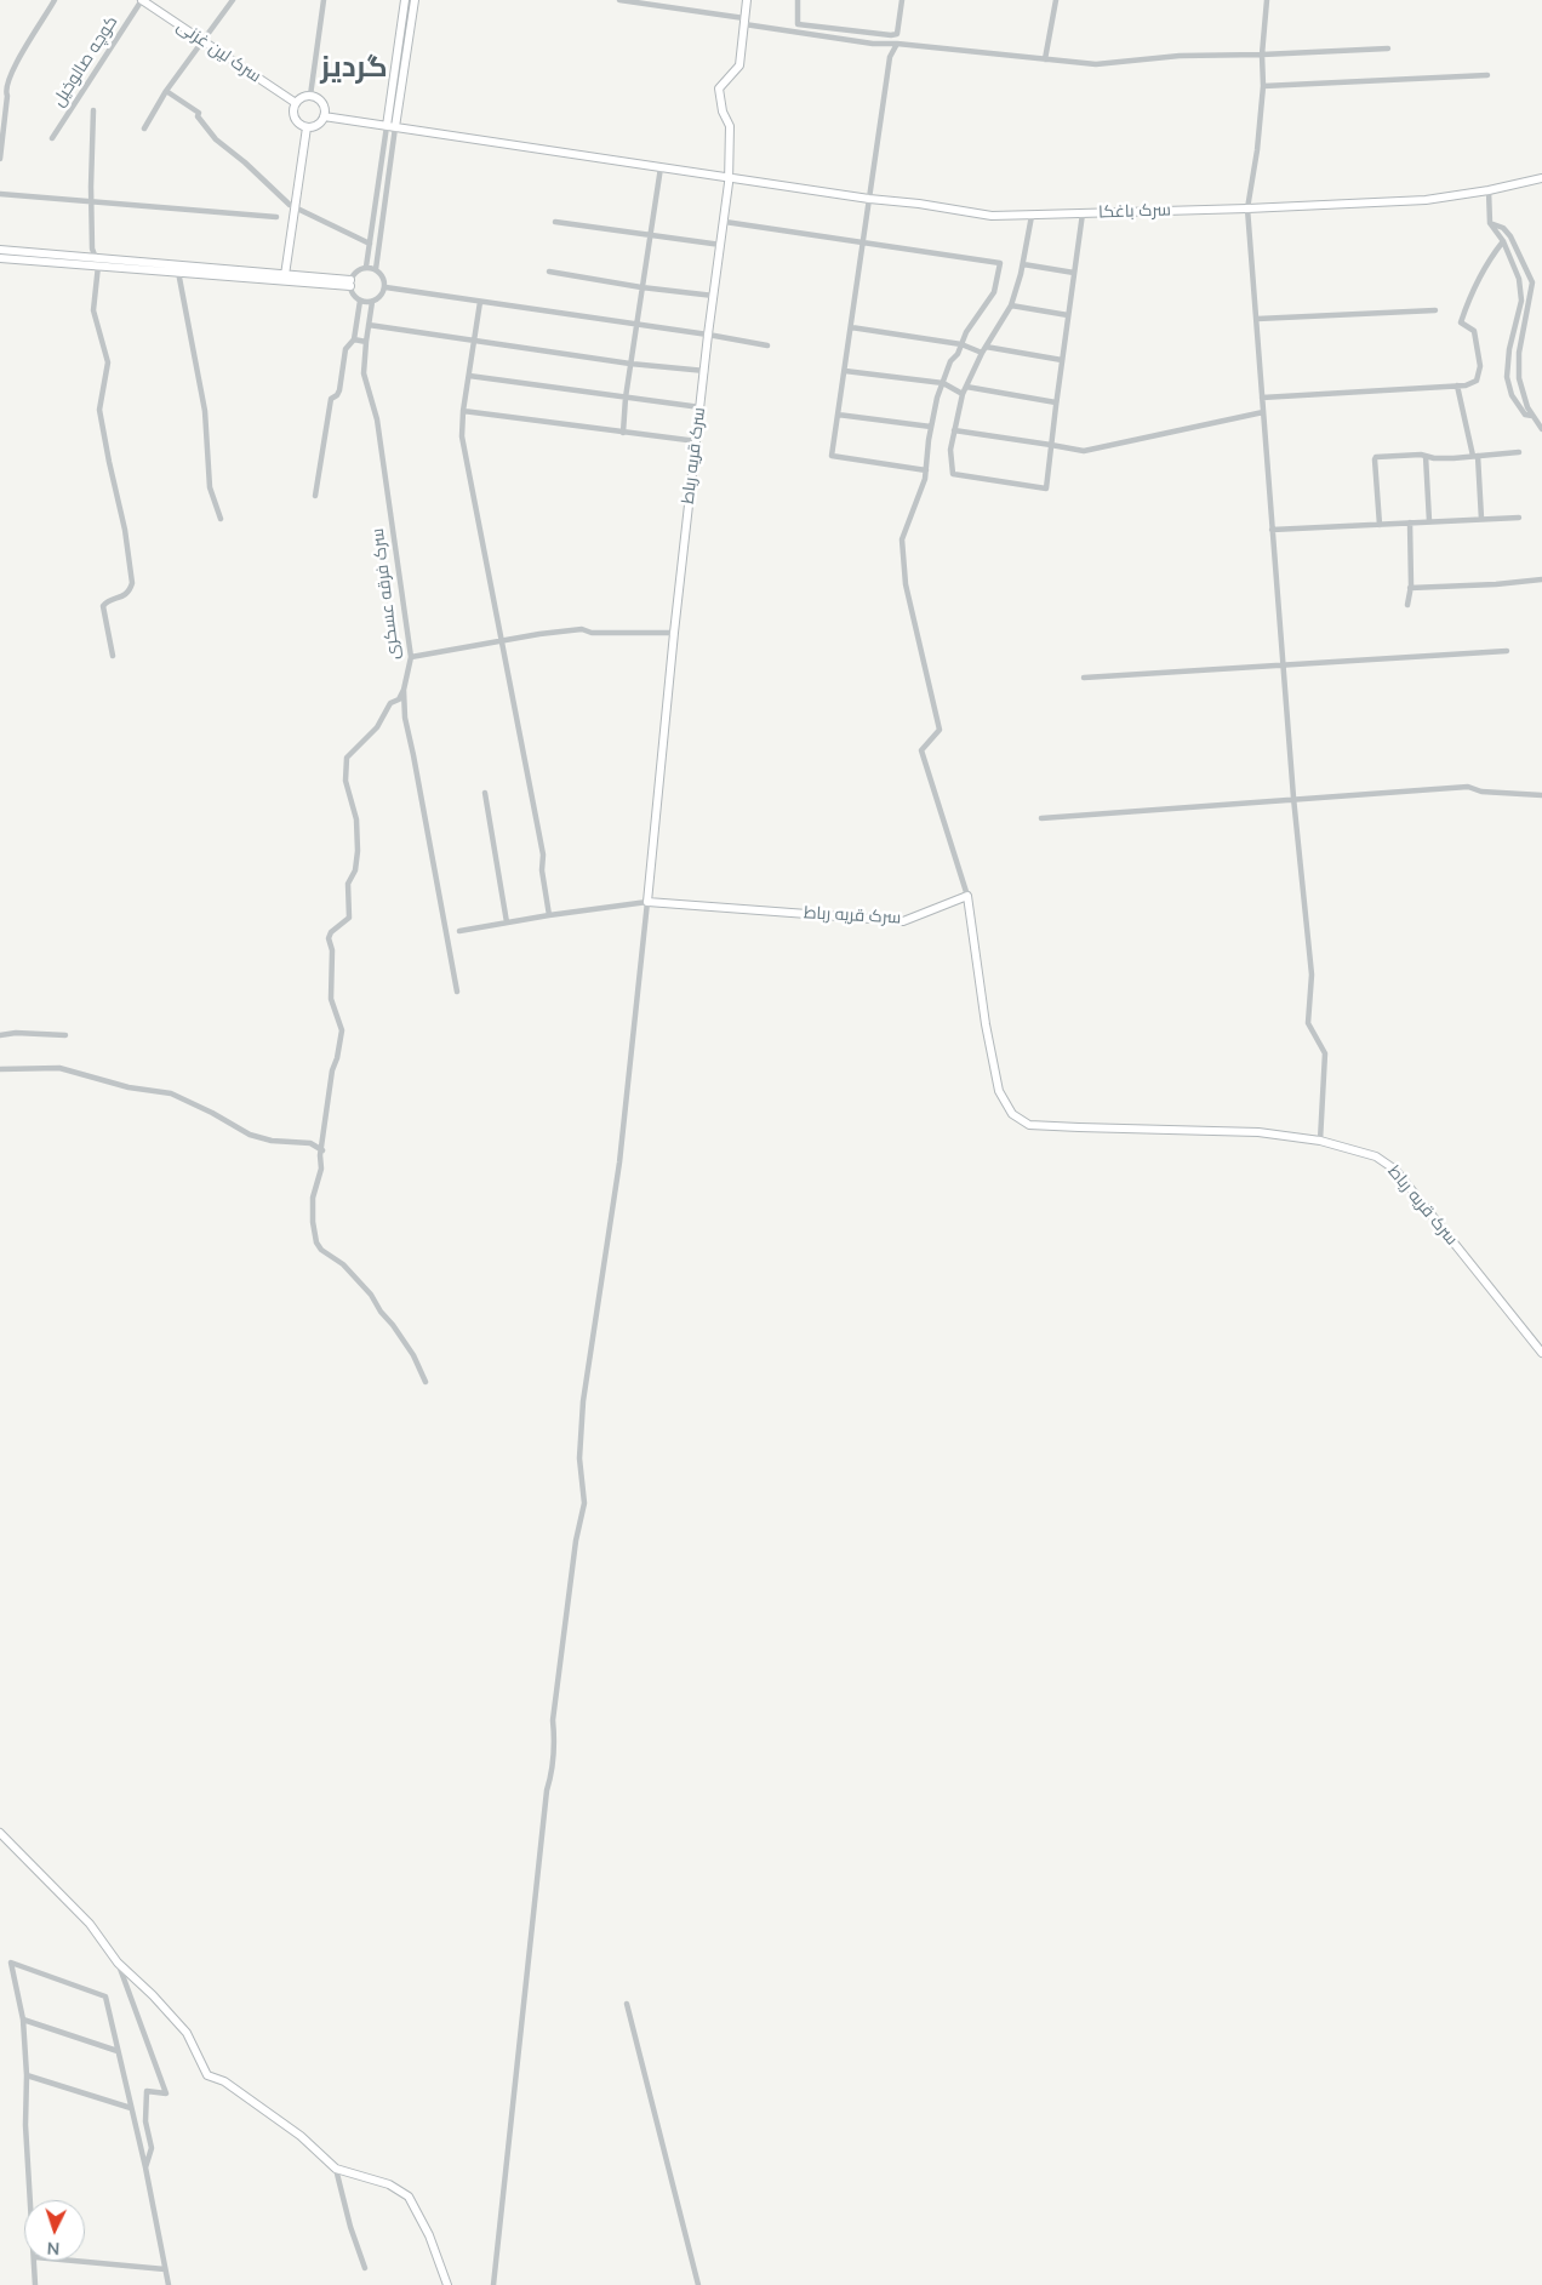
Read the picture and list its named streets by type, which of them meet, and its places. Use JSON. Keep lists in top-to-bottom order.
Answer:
{
  "streets": {
    "street": [
      "سرک لین غزنی",
      "کوچه صالوخیل",
      "سرک باغکا",
      "سرک قریه رباط",
      "سرک فرقه عسکری"
    ]
  },
  "crossings": [
    ["سرک لین غزنی", "کوچه صالوخیل"],
    ["سرک لین غزنی", "سرک باغکا"],
    ["سرک باغکا", "سرک قریه رباط"]
  ],
  "districts": ["گردیز"],
  "north": "bottom"
}
